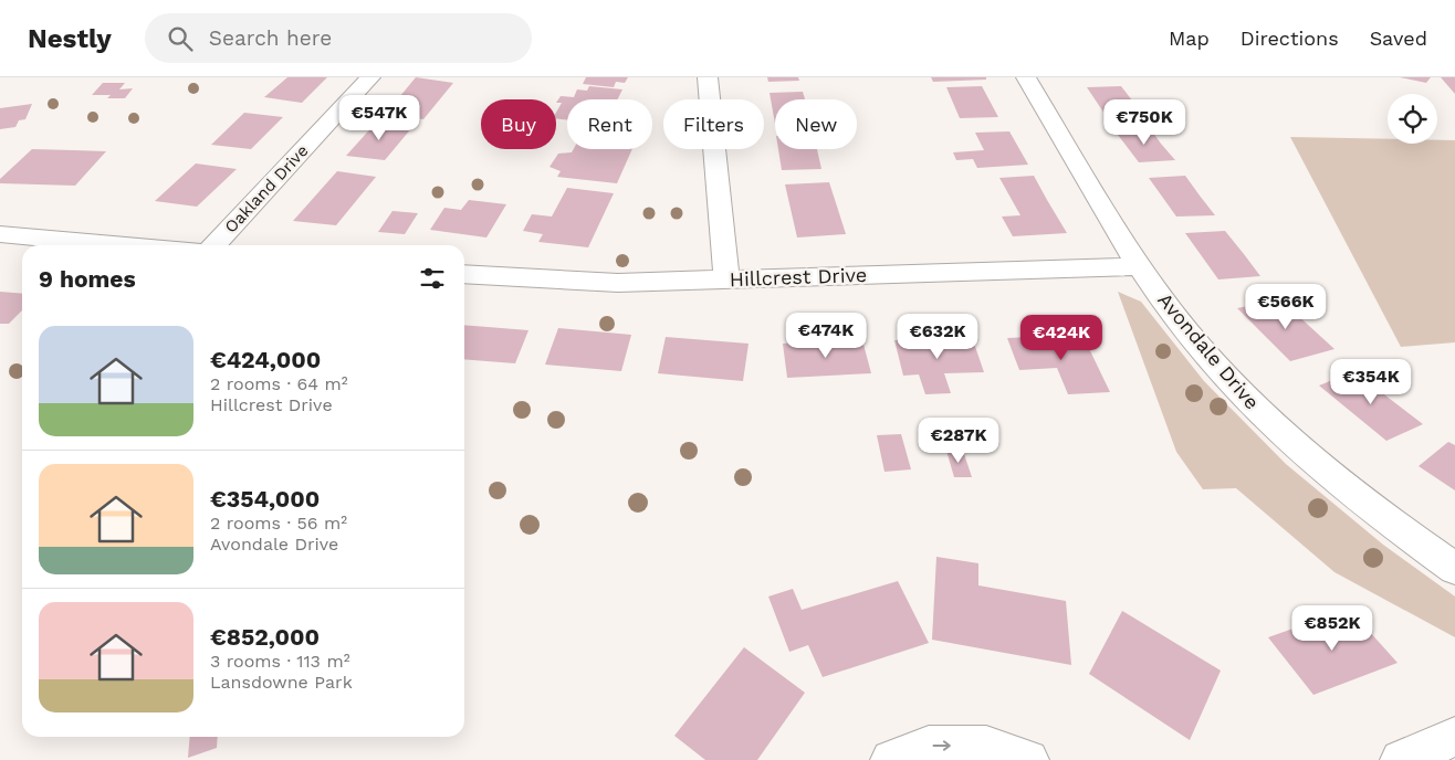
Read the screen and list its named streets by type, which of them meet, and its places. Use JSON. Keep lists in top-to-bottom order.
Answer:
{
  "streets": {
    "street": ["Oakland Drive", "Hillcrest Drive", "Avondale Drive"]
  },
  "crossings": [
    ["Hillcrest Drive", "Avondale Drive"]
  ],
  "page": {
    "header": "Nestly",
    "search": "Search here",
    "nav": ["Map", "Directions", "Saved"],
    "price": [
      "€547K",
      "€750K",
      "€566K",
      "€474K",
      "€632K",
      "€424K",
      "€354K",
      "€287K",
      "€852K"
    ],
    "chip": [
      "Buy",
      "Rent",
      "Filters",
      "New"
    ],
    "heading": "9 homes",
    "list": [
      {
        "name": "€424,000",
        "note": "2 rooms · 64 m² · Hillcrest Drive"
      },
      {
        "name": "€354,000",
        "note": "2 rooms · 56 m² · Avondale Drive"
      },
      {
        "name": "€852,000",
        "note": "3 rooms · 113 m² · Lansdowne Park"
      }
    ]
  }
}
